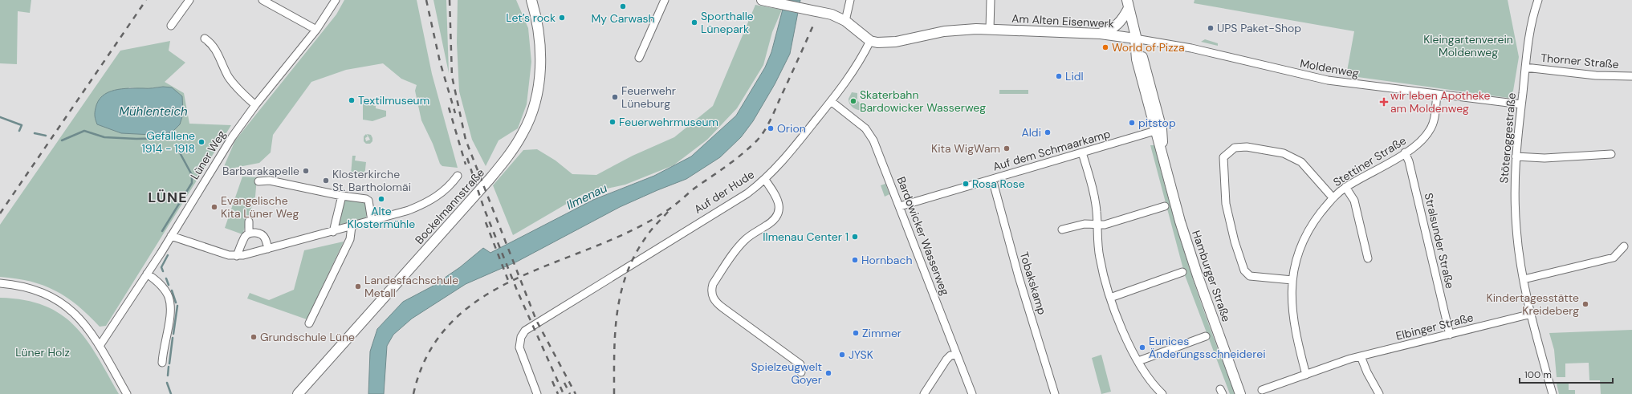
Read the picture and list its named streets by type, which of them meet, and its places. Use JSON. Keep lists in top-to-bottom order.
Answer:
{
  "streets": {
    "main road": ["Am Alten Eisenwerk", "Bockelmannstraße", "Hamburger Straße"],
    "street": [
      "Thorner Straße",
      "Moldenweg",
      "Stöteroggestraße",
      "Auf dem Schmaarkamp",
      "Lüner Weg",
      "Stettiner Straße",
      "Auf der Hude",
      "Bardowicker Wasserweg",
      "Stralsunder Straße",
      "Tobakskamp",
      "Elbinger Straße"
    ]
  },
  "crossings": [
    ["Am Alten Eisenwerk", "Moldenweg"],
    ["Am Alten Eisenwerk", "Auf der Hude"],
    ["Thorner Straße", "Stöteroggestraße"],
    ["Moldenweg", "Stöteroggestraße"],
    ["Moldenweg", "Stettiner Straße"],
    ["Stöteroggestraße", "Elbinger Straße"],
    ["Auf dem Schmaarkamp", "Bardowicker Wasserweg"],
    ["Auf dem Schmaarkamp", "Tobakskamp"],
    ["Stettiner Straße", "Stralsunder Straße"],
    ["Stettiner Straße", "Elbinger Straße"],
    ["Auf der Hude", "Bardowicker Wasserweg"],
    ["Stralsunder Straße", "Elbinger Straße"]
  ],
  "districts": ["LÜNE"],
  "water": ["Mühlenteich", "Ilmenau"],
  "parks": ["Kleingartenverein Moldenweg", "Lüner Holz"],
  "places": {
    "other": [
      "My Carwash",
      "Let’s rock",
      "Sporthalle Lünepark",
      "UPS Paket-Shop",
      "World of Pizza",
      "Lidl",
      "Feuerwehr Lüneburg",
      "Textilmuseum",
      "Skaterbahn Bardowicker Wasserweg",
      "Feuerwehrmuseum",
      "pitstop",
      "Orion",
      "Aldi",
      "Gefallene 1914 - 1918",
      "Kita WigWam",
      "Barbarakapelle",
      "Klosterkirche St. Bartholomäi",
      "Rosa Rose",
      "Alte Klostermühle",
      "Evangelische Kita Lüner Weg",
      "Ilmenau Center 1",
      "Hornbach",
      "Landesfachschule Metall",
      "Kindertagesstätte Kreideberg",
      "Zimmer",
      "Grundschule Lüne",
      "Eunices Änderungsschneiderei",
      "JYSK",
      "Spielzeugwelt Goyer"
    ],
    "health": ["wir leben Apotheke am Moldenweg"]
  },
  "scale_bar": "100 m"
}
